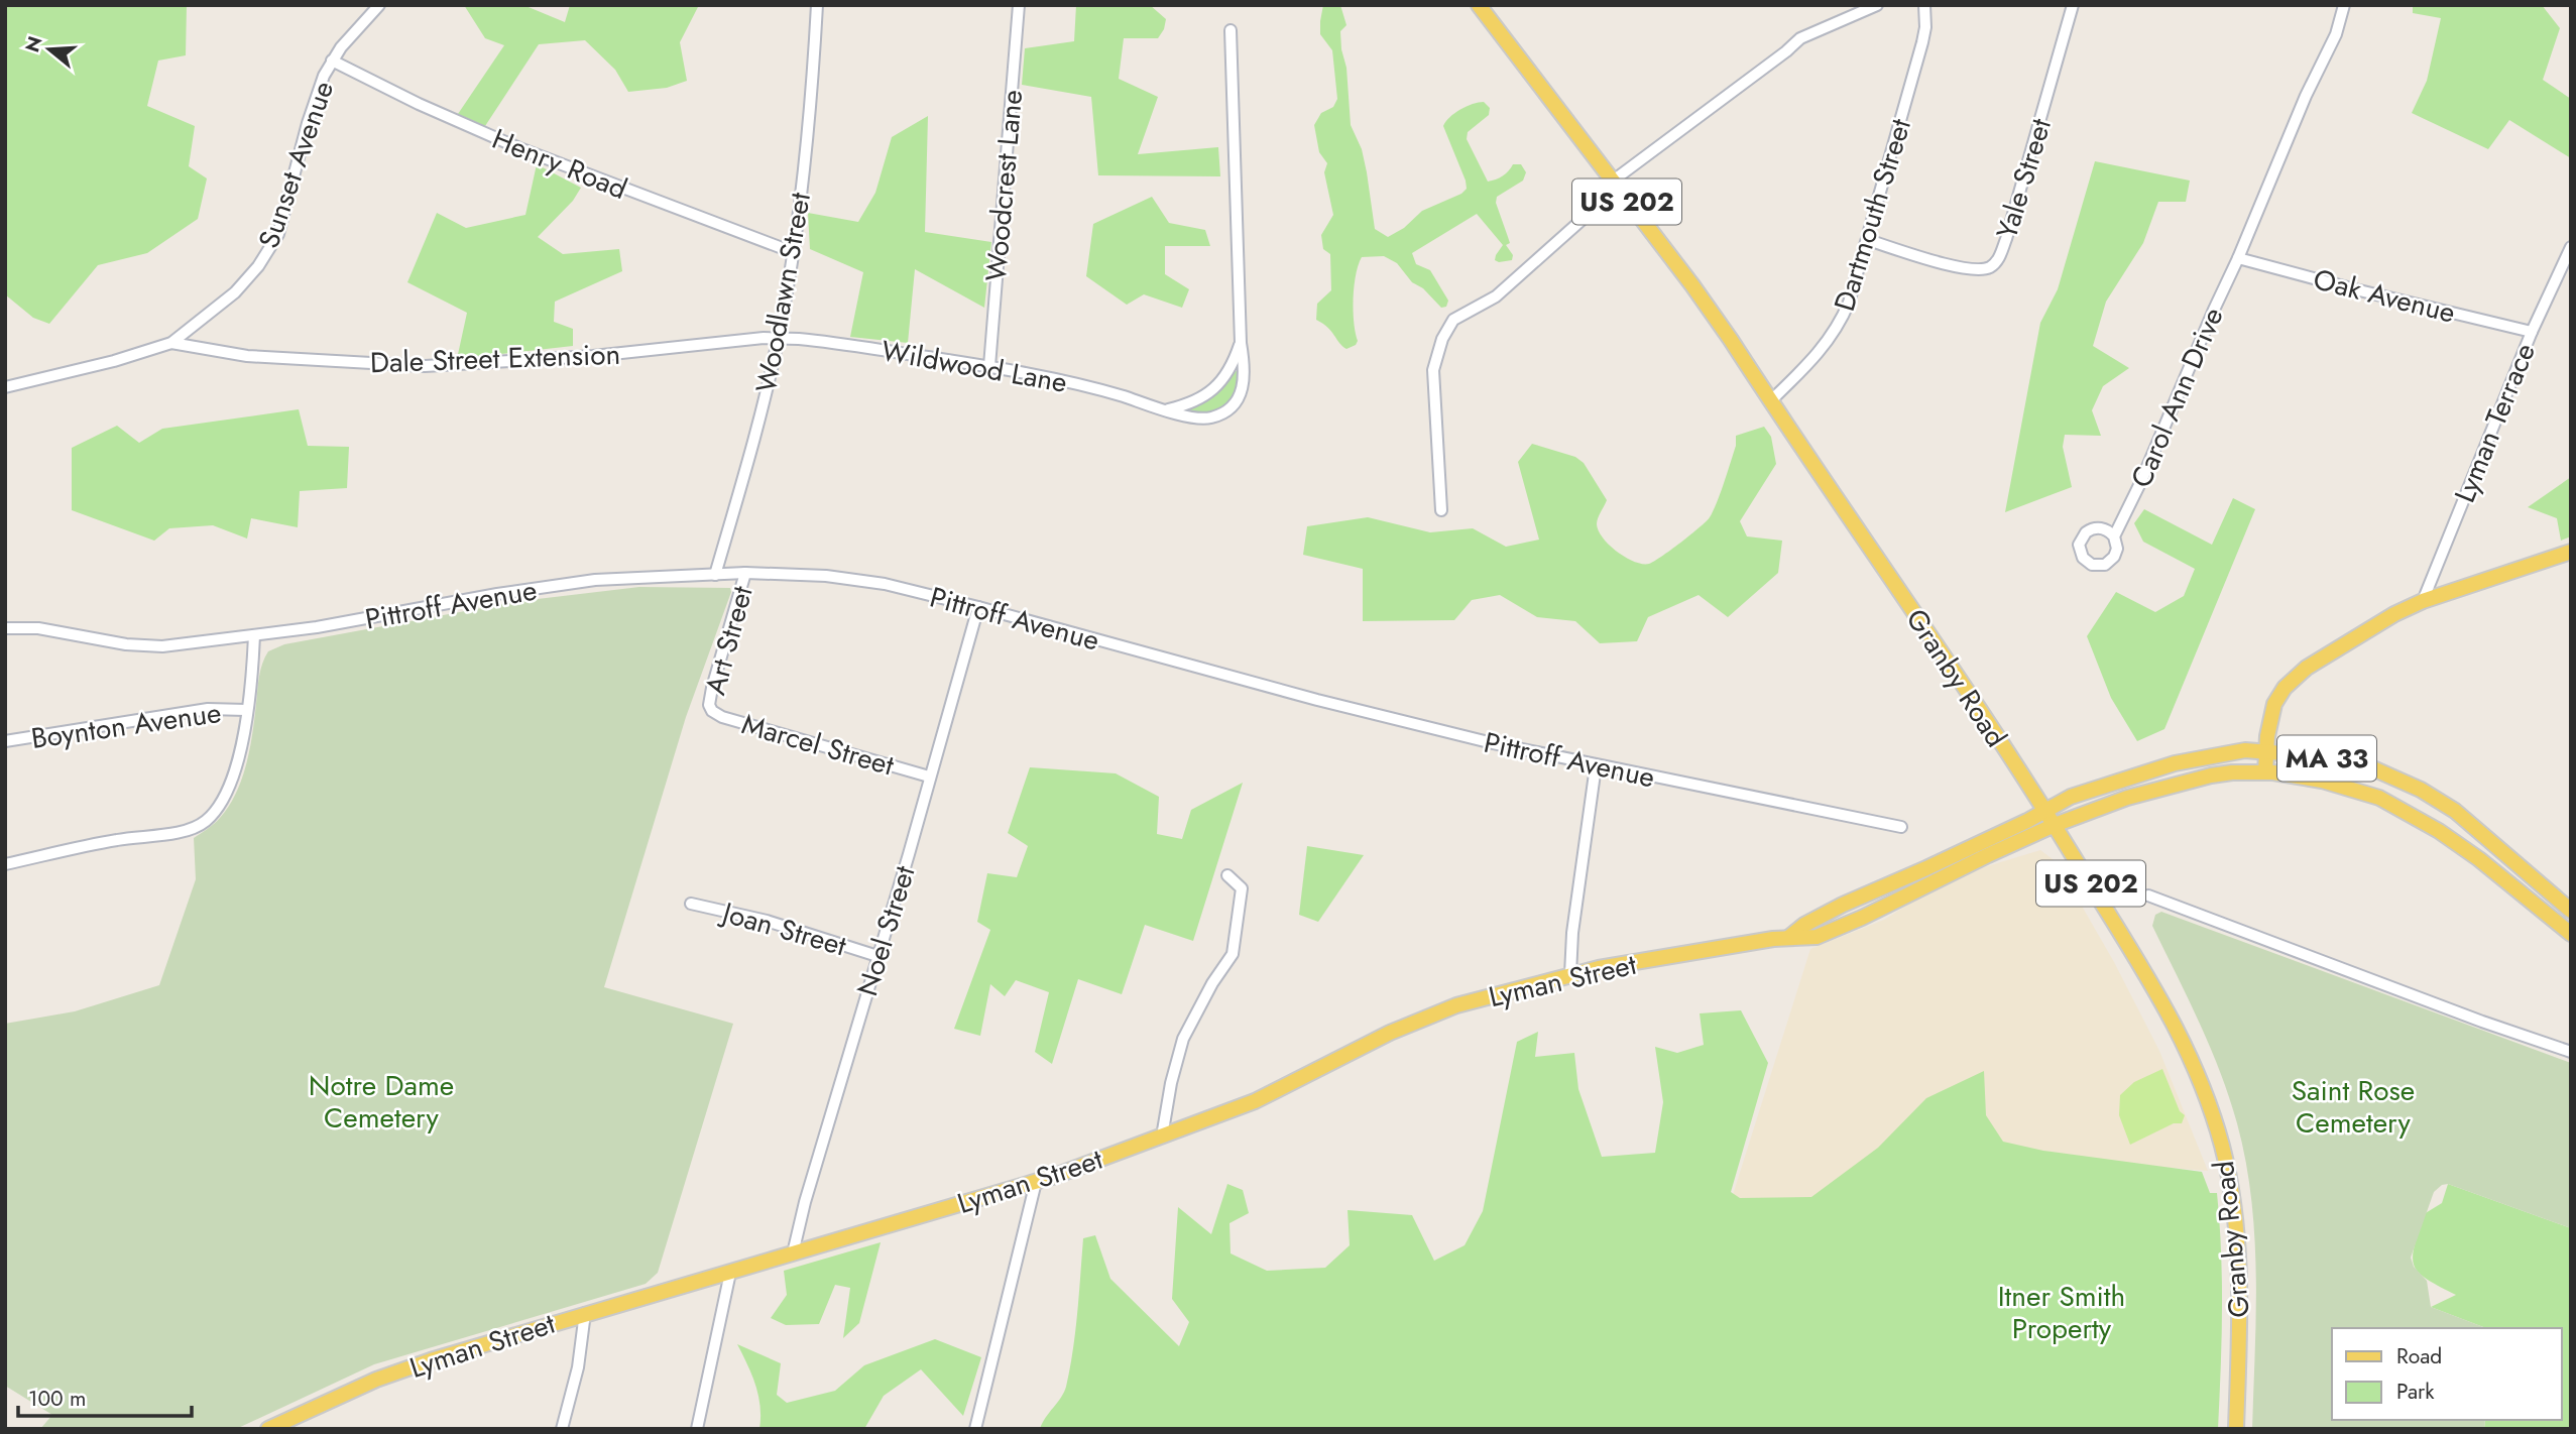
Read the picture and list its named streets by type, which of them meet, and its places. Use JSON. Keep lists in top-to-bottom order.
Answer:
{
  "streets": {
    "main road": [
      "US 202",
      "Granby Road",
      "MA 33",
      "Lyman Street"
    ],
    "street": [
      "Henry Road",
      "Sunset Avenue",
      "Yale Street",
      "Woodcrest Lane",
      "Dartmouth Street",
      "Woodlawn Street",
      "Oak Avenue",
      "Dale Street Extension",
      "Wildwood Lane",
      "Carol Ann Drive",
      "Lyman Terrace",
      "Pittroff Avenue",
      "Art Street",
      "Boynton Avenue",
      "Marcel Street",
      "Joan Street",
      "Noel Street"
    ]
  },
  "crossings": [
    ["Henry Road", "Sunset Avenue"],
    ["Henry Road", "Woodlawn Street"],
    ["Sunset Avenue", "Dale Street Extension"],
    ["Yale Street", "Dartmouth Street"],
    ["Woodcrest Lane", "Wildwood Lane"],
    ["Dartmouth Street", "Granby Road"],
    ["Woodlawn Street", "Dale Street Extension"],
    ["Woodlawn Street", "Wildwood Lane"],
    ["Woodlawn Street", "Pittroff Avenue"],
    ["Oak Avenue", "Carol Ann Drive"],
    ["Oak Avenue", "Lyman Terrace"],
    ["Dale Street Extension", "Wildwood Lane"],
    ["Pittroff Avenue", "Art Street"],
    ["Pittroff Avenue", "Noel Street"],
    ["Art Street", "Marcel Street"],
    ["Granby Road", "MA 33"],
    ["Granby Road", "Lyman Street"],
    ["Marcel Street", "Noel Street"],
    ["MA 33", "Lyman Street"],
    ["Joan Street", "Noel Street"],
    ["Noel Street", "Lyman Street"]
  ],
  "parks": ["Notre Dame Cemetery", "Saint Rose Cemetery", "Itner Smith Property"],
  "legend": ["Road", "Park"],
  "scale_bar": "100 m",
  "north": "left"
}
